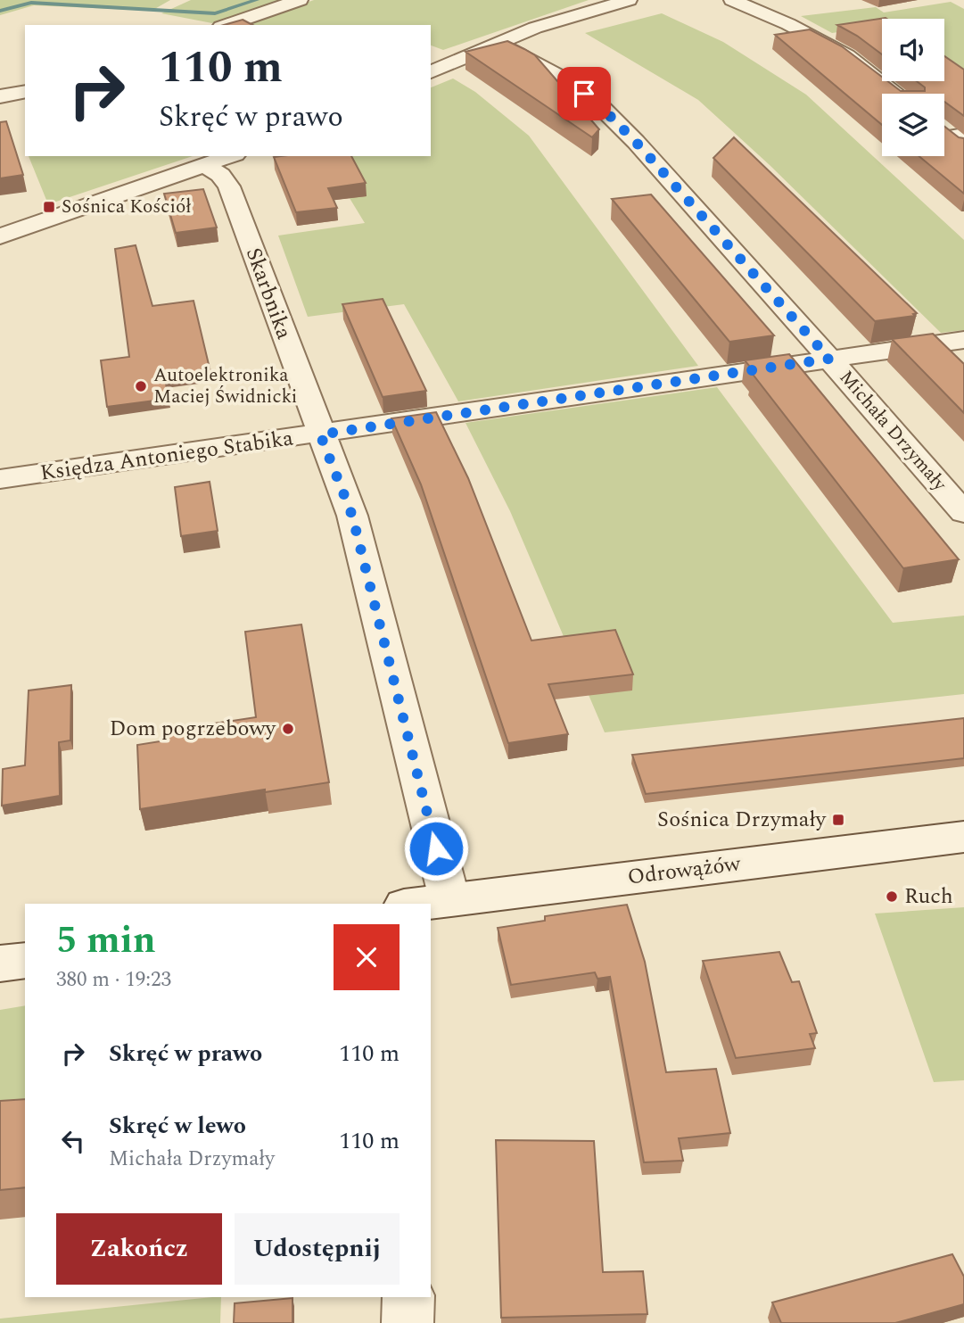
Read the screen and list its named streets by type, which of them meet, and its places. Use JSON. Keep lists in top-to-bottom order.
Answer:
{
  "streets": {
    "street": [
      "Skarbnika",
      "Michała Drzymały",
      "Księdza Antoniego Stabika",
      "Odrowążów"
    ]
  },
  "crossings": [
    ["Skarbnika", "Księdza Antoniego Stabika"],
    ["Skarbnika", "Odrowążów"],
    ["Michała Drzymały", "Księdza Antoniego Stabika"]
  ],
  "places": {
    "transit": ["Sośnica Kościół", "Sośnica Drzymały"],
    "other": ["Autoelektronika Maciej Świdnicki", "Dom pogrzebowy", "Ruch"]
  },
  "page": {
    "turn": ["110 m", "Skręć w prawo"],
    "heading": ["5 min", "380 m · 19:23"],
    "list": [
      {
        "name": "Skręć w prawo",
        "value": "110 m"
      },
      {
        "name": "Skręć w lewo",
        "note": "Michała Drzymały",
        "value": "110 m"
      }
    ],
    "buttons": ["Zakończ", "Udostępnij"]
  }
}
